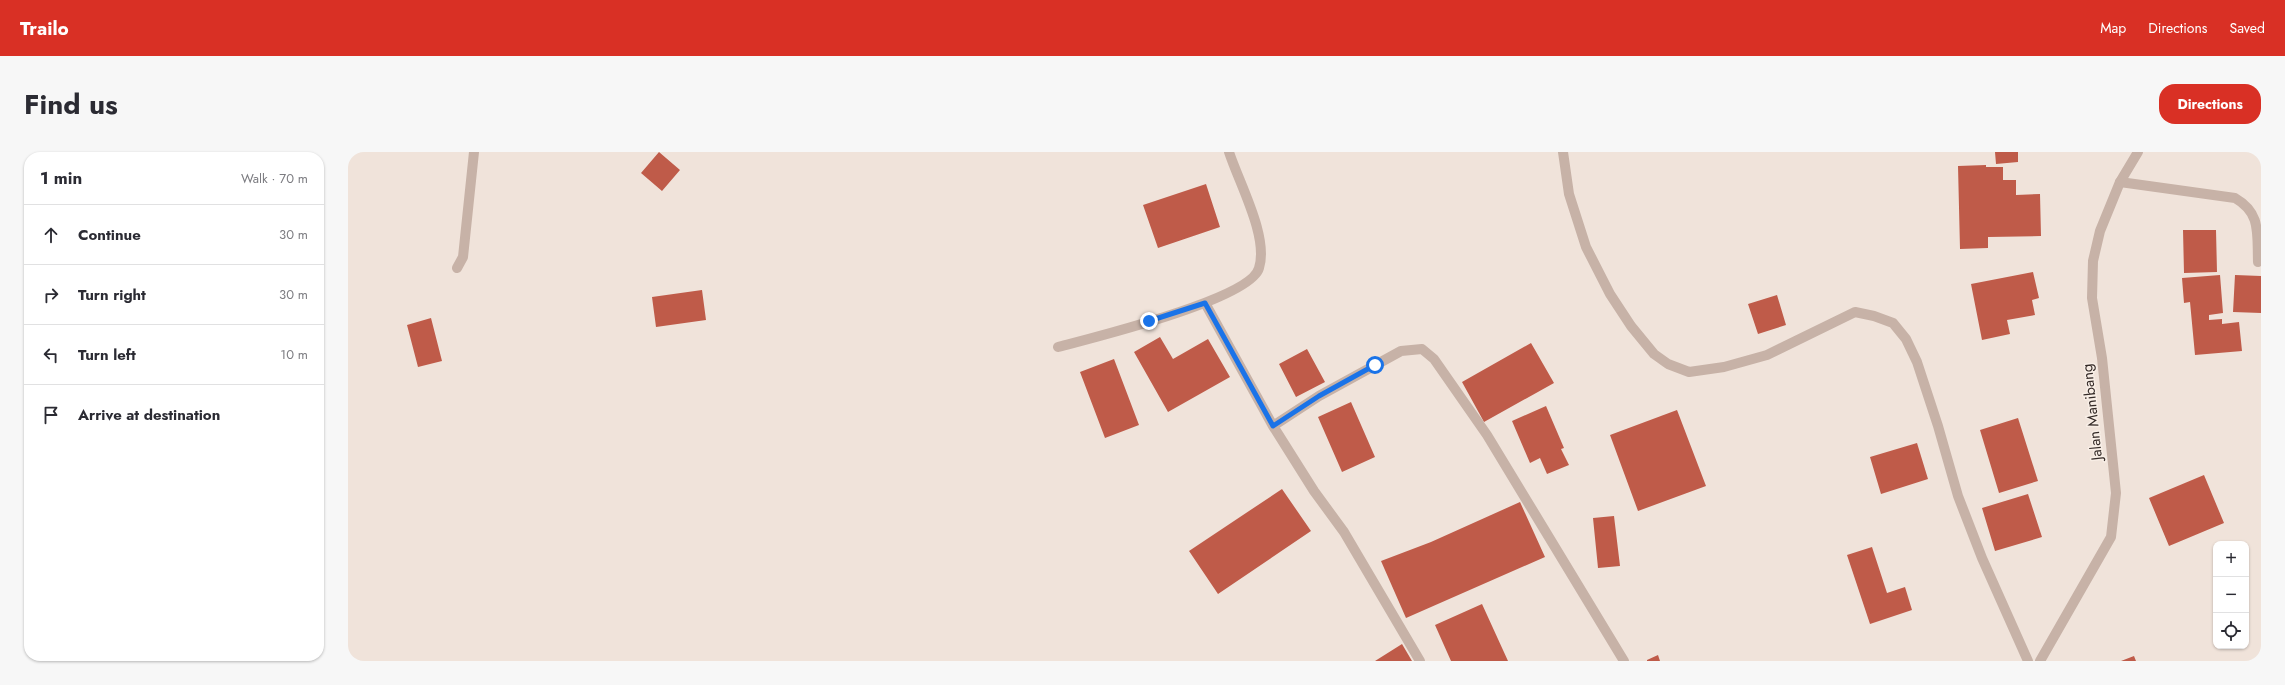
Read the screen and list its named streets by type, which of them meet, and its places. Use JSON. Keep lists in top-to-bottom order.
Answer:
{
  "streets": {
    "street": ["Jalan Manibang"]
  },
  "page": {
    "header": "Trailo",
    "nav": ["Map", "Directions", "Saved"],
    "title": "Find us",
    "buttons": "Directions",
    "heading": ["1 min", "Walk · 70 m"],
    "list": [
      ["Continue", "30 m"],
      ["Turn right", "30 m"],
      ["Turn left", "10 m"],
      "Arrive at destination"
    ],
    "map_buttons": ["+", "−"]
  }
}
